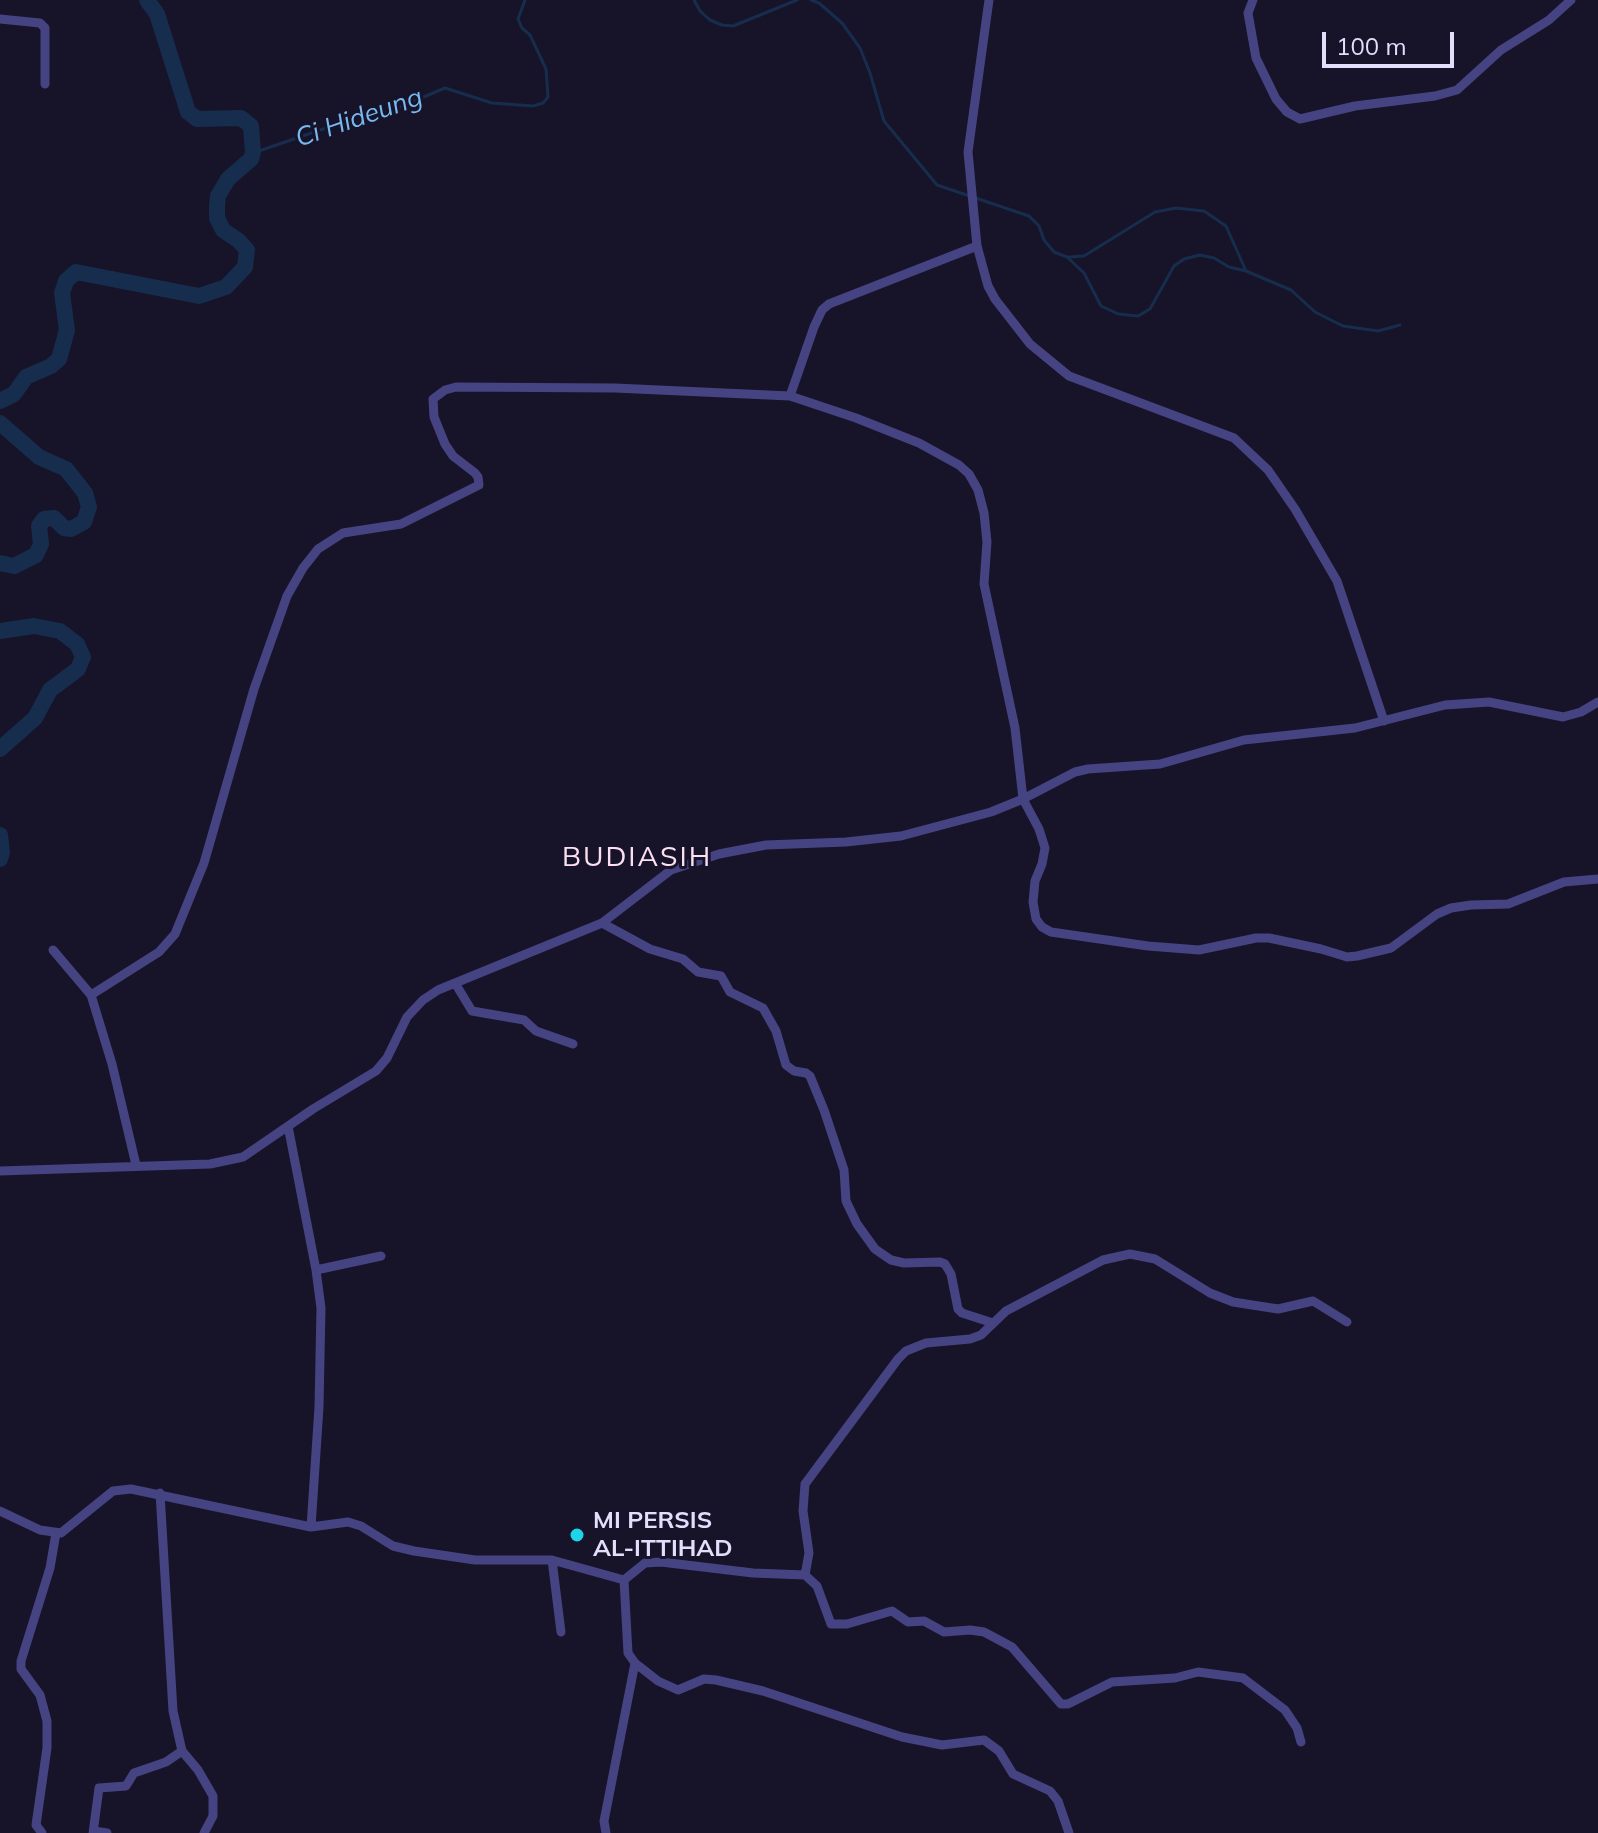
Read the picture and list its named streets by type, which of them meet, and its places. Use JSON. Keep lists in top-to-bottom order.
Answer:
{
  "districts": ["BUDIASIH"],
  "water": ["Ci Hideung"],
  "places": ["MI PERSIS AL-ITTIHAD"],
  "scale_bar": "100 m"
}
